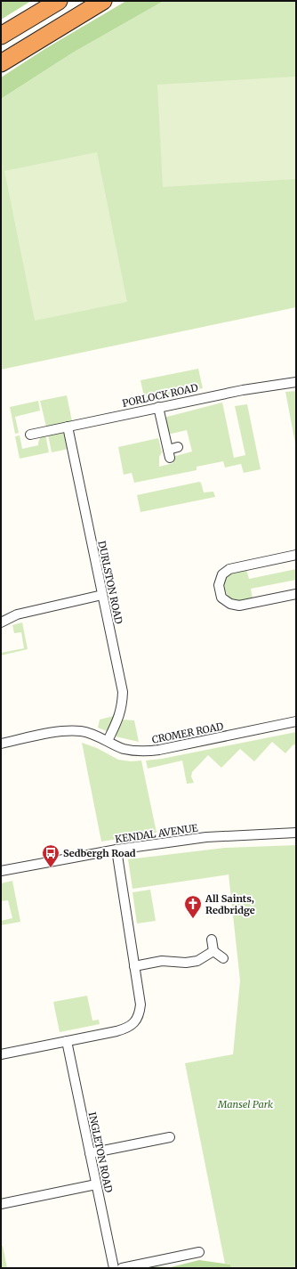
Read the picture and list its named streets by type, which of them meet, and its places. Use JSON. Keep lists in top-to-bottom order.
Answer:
{
  "streets": {
    "street": [
      "PORLOCK ROAD",
      "DURLSTON ROAD",
      "CROMER ROAD",
      "KENDAL AVENUE",
      "INGLETON ROAD"
    ]
  },
  "crossings": [
    ["PORLOCK ROAD", "DURLSTON ROAD"],
    ["DURLSTON ROAD", "CROMER ROAD"]
  ],
  "parks": ["Mansel Park"],
  "places": {
    "bus stop": ["Sedbergh Road"],
    "church": ["All Saints, Redbridge"]
  }
}
